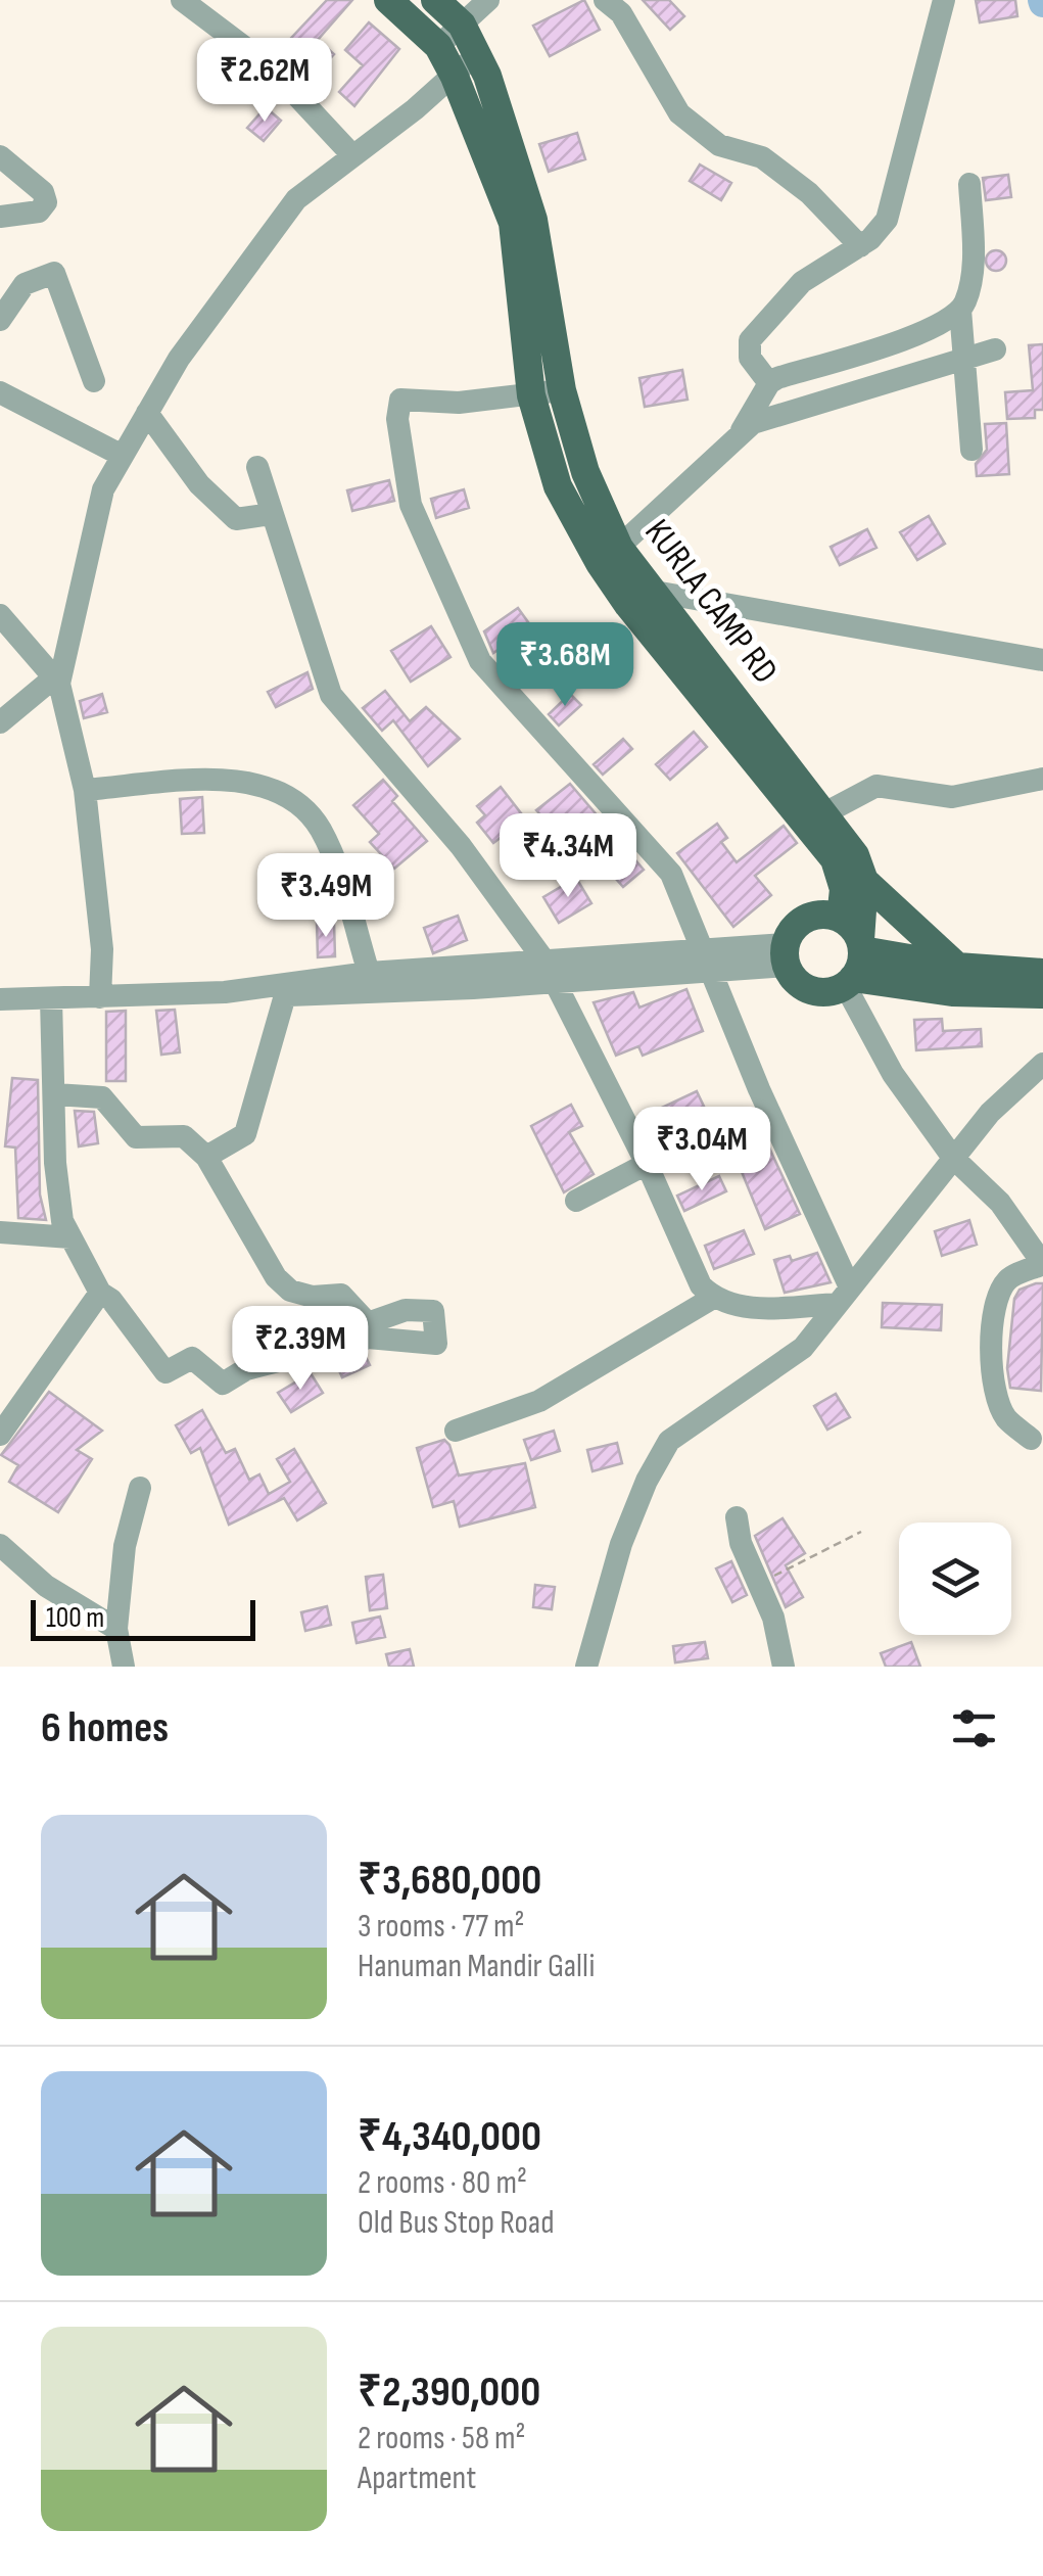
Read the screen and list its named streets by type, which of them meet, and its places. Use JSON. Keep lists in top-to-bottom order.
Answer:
{
  "streets": {
    "main road": ["KURLA CAMP RD"]
  },
  "scale_bar": "100 m",
  "page": {
    "price": [
      "₹2.62M",
      "₹3.68M",
      "₹4.34M",
      "₹3.49M",
      "₹3.04M",
      "₹2.39M"
    ],
    "scale": "100 m",
    "heading": "6 homes",
    "list": [
      {
        "name": "₹3,680,000",
        "note": "3 rooms · 77 m² · Hanuman Mandir Galli"
      },
      {
        "name": "₹4,340,000",
        "note": "2 rooms · 80 m² · Old Bus Stop Road"
      },
      {
        "name": "₹2,390,000",
        "note": "2 rooms · 58 m² · Apartment"
      }
    ]
  }
}
